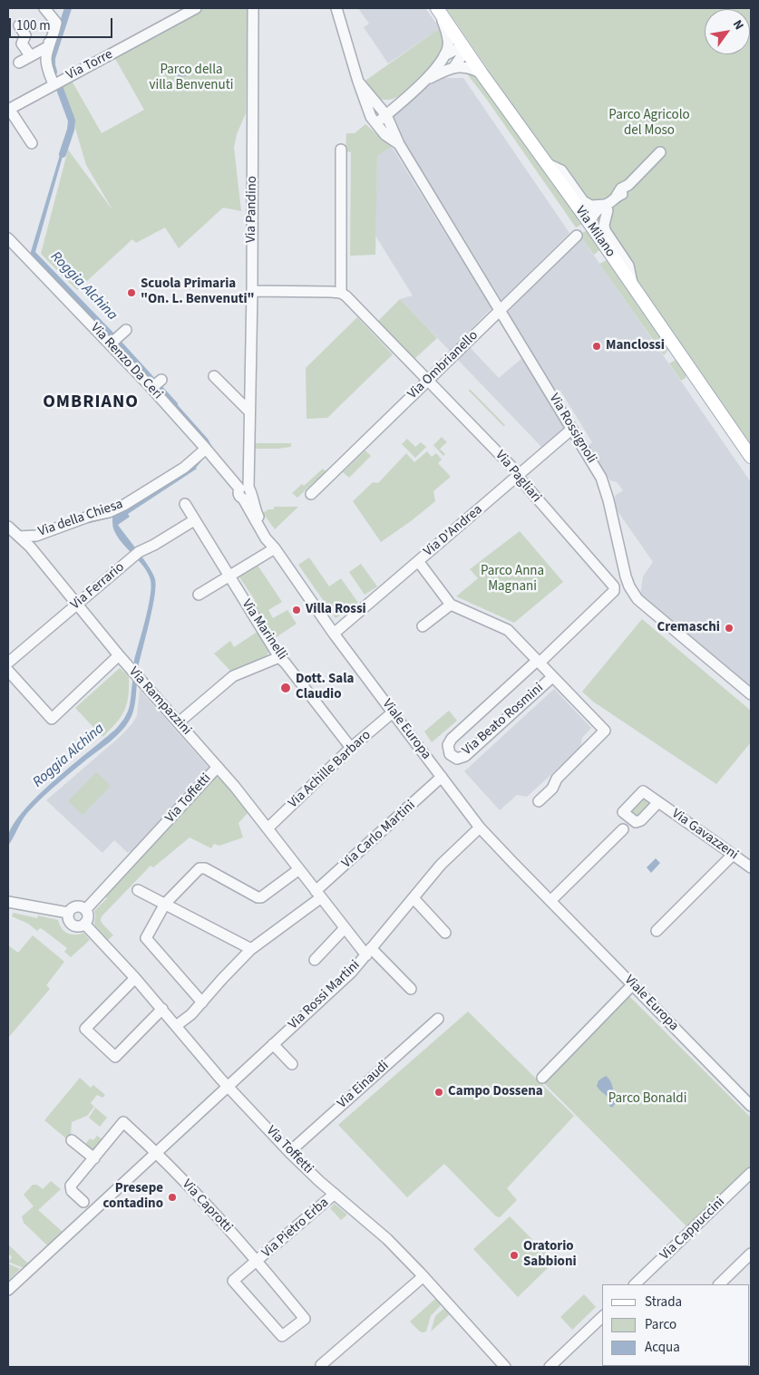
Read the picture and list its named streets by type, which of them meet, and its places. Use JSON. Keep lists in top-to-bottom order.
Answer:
{
  "streets": {
    "main road": ["Via Milano"],
    "street": [
      "Via Torre",
      "Via Pandino",
      "Via Renzo Da Ceri",
      "Via Ombrianello",
      "Via Rossignoli",
      "Via Pagliari",
      "Via della Chiesa",
      "Via D'Andrea",
      "Via Ferrario",
      "Via Marinelli",
      "Via Rampazzini",
      "Via Beato Rosmini",
      "Viale Europa",
      "Via Achille Barbaro",
      "Via Toffetti",
      "Via Carlo Martini",
      "Via Gavazzeni",
      "Via Rossi Martini",
      "Via Einaudi",
      "Via Caprotti",
      "Via Pietro Erba",
      "Via Cappuccini"
    ]
  },
  "crossings": [
    ["Via Pandino", "Via Renzo Da Ceri"],
    ["Via Pandino", "Viale Europa"],
    ["Via Renzo Da Ceri", "Via della Chiesa"],
    ["Via Renzo Da Ceri", "Viale Europa"],
    ["Via Ombrianello", "Via Rossignoli"],
    ["Via Ombrianello", "Via Pagliari"],
    ["Via Rossignoli", "Via D'Andrea"],
    ["Via Pagliari", "Via D'Andrea"],
    ["Via Pagliari", "Via Beato Rosmini"],
    ["Via della Chiesa", "Via Rampazzini"],
    ["Via D'Andrea", "Viale Europa"],
    ["Via Ferrario", "Via Marinelli"],
    ["Via Ferrario", "Via Rampazzini"],
    ["Via Marinelli", "Via Achille Barbaro"],
    ["Via Rampazzini", "Via Achille Barbaro"],
    ["Via Rampazzini", "Via Toffetti"],
    ["Via Rampazzini", "Via Carlo Martini"],
    ["Via Rampazzini", "Via Rossi Martini"],
    ["Viale Europa", "Via Achille Barbaro"],
    ["Viale Europa", "Via Carlo Martini"],
    ["Viale Europa", "Via Rossi Martini"],
    ["Via Toffetti", "Via Carlo Martini"],
    ["Via Toffetti", "Via Rossi Martini"],
    ["Via Toffetti", "Via Einaudi"],
    ["Via Toffetti", "Via Pietro Erba"],
    ["Via Rossi Martini", "Via Caprotti"],
    ["Via Caprotti", "Via Pietro Erba"]
  ],
  "districts": ["OMBRIANO"],
  "water": ["Roggia Alchina"],
  "parks": [
    "Parco della villa Benvenuti",
    "Parco Agricolo del Moso",
    "Parco Anna Magnani",
    "Parco Bonaldi"
  ],
  "places": [
    "Scuola Primaria \"On. L. Benvenuti\"",
    "Manclossi",
    "Villa Rossi",
    "Cremaschi",
    "Dott. Sala Claudio",
    "Campo Dossena",
    "Presepe contadino",
    "Oratorio Sabbioni"
  ],
  "legend": ["Strada", "Parco", "Acqua"],
  "scale_bar": "100 m",
  "north": "top right"
}
